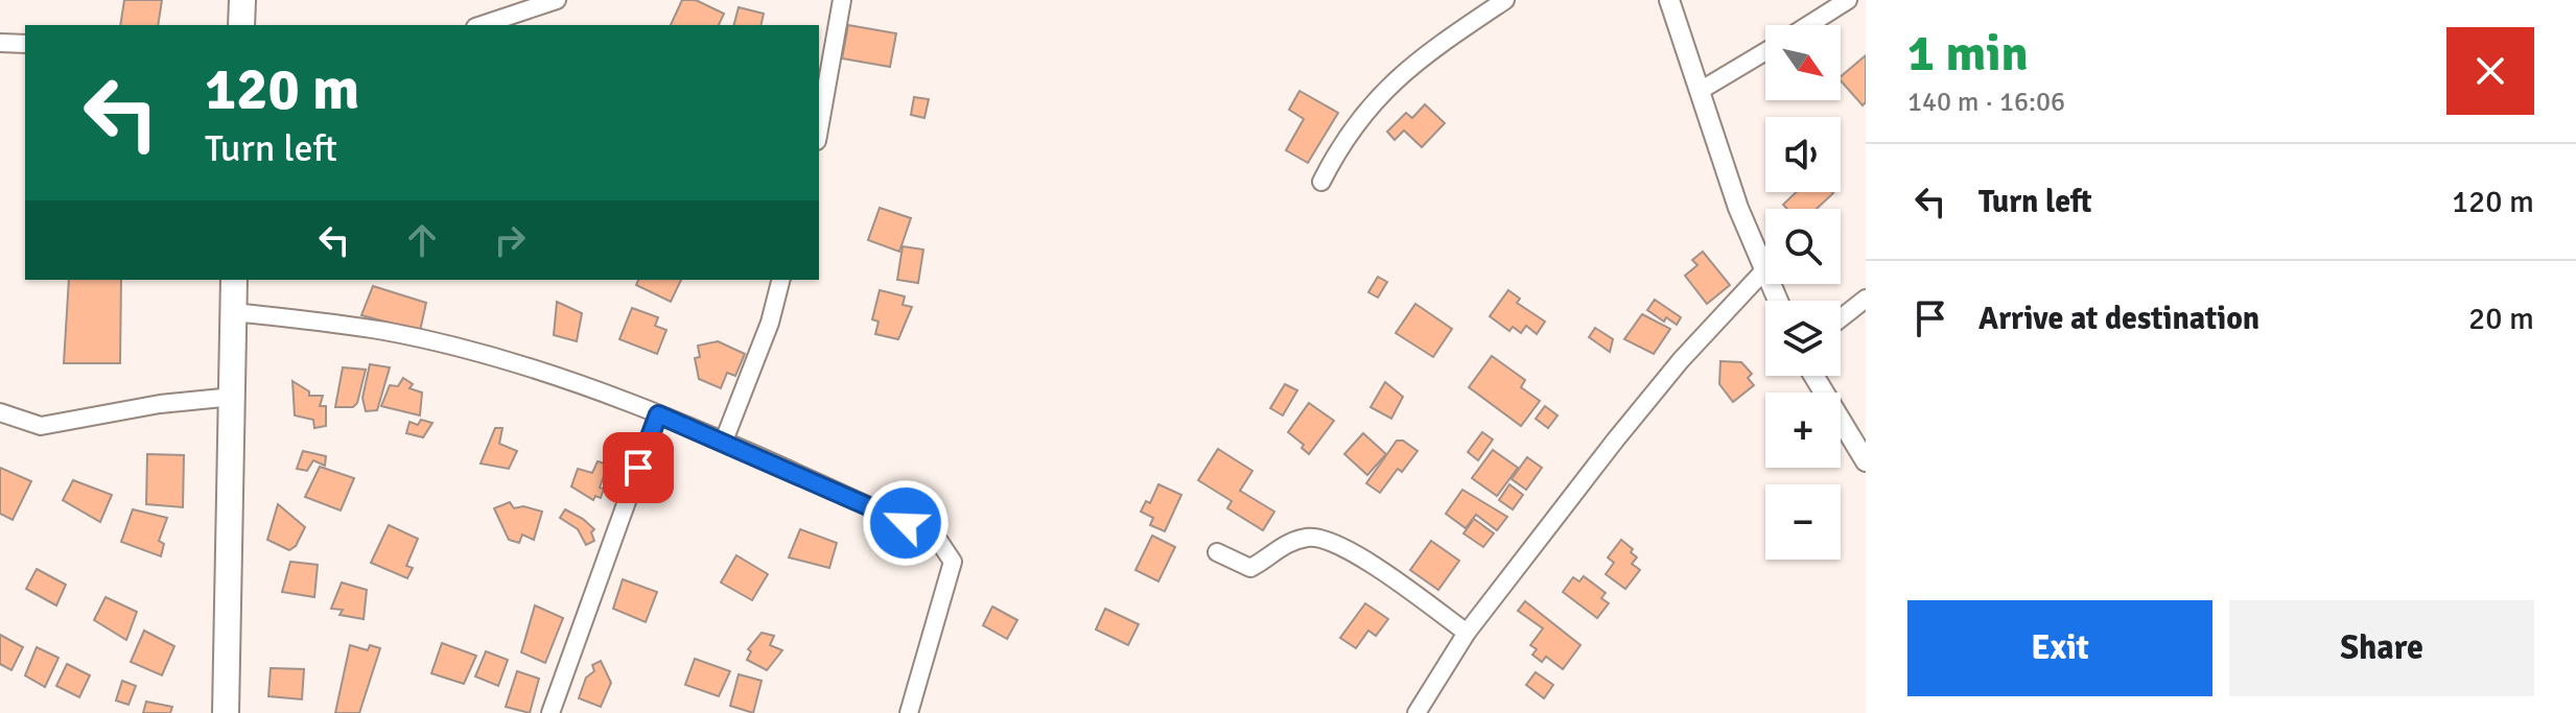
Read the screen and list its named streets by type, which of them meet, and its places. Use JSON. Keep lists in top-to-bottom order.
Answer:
{
  "north": "bottom right",
  "page": {
    "heading": ["1 min", "140 m · 16:06"],
    "map_buttons": ["+", "−"],
    "turn": ["120 m", "Turn left"],
    "list": [
      {
        "name": "Turn left",
        "value": "120 m"
      },
      {
        "name": "Arrive at destination",
        "value": "20 m"
      }
    ],
    "buttons": ["Exit", "Share"]
  }
}
